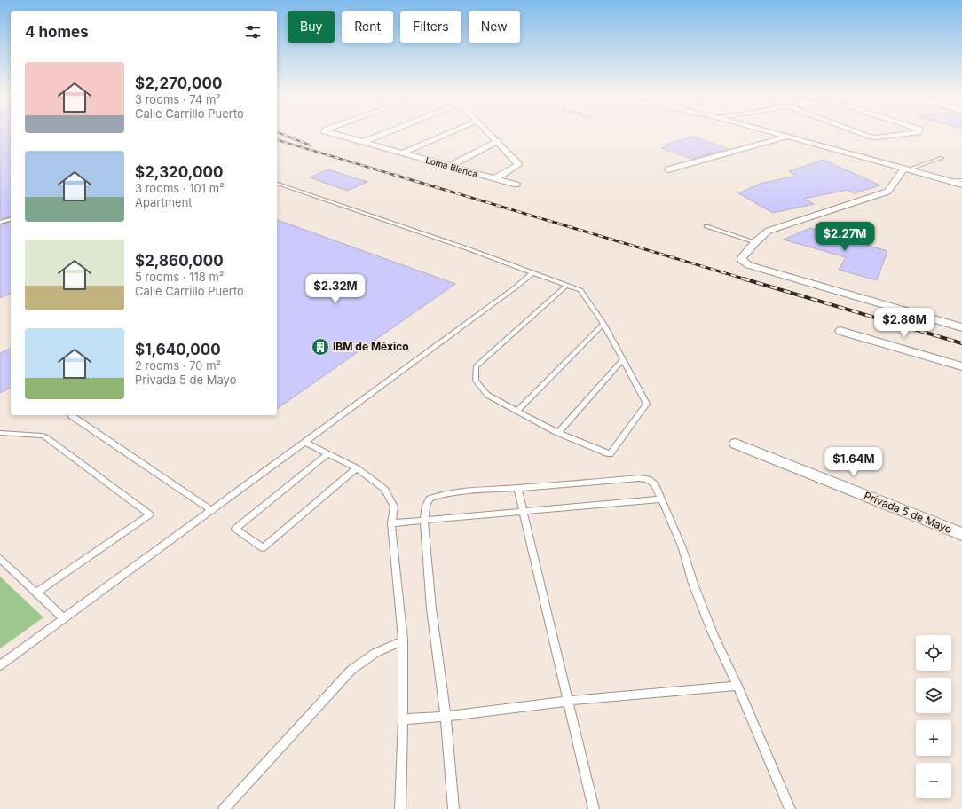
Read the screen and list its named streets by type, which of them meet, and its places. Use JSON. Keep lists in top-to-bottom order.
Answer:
{
  "streets": {
    "street": ["Loma Blanca", "Privada 5 de Mayo"]
  },
  "places": {
    "building": ["IBM de México"]
  },
  "page": {
    "chip": [
      "Buy",
      "Rent",
      "Filters",
      "New"
    ],
    "heading": "4 homes",
    "list": [
      {
        "name": "$2,270,000",
        "note": "3 rooms · 74 m² · Calle Carrillo Puerto"
      },
      {
        "name": "$2,320,000",
        "note": "3 rooms · 101 m² · Apartment"
      },
      {
        "name": "$2,860,000",
        "note": "5 rooms · 118 m² · Calle Carrillo Puerto"
      },
      {
        "name": "$1,640,000",
        "note": "2 rooms · 70 m² · Privada 5 de Mayo"
      }
    ],
    "price": [
      "$2.27M",
      "$2.32M",
      "$2.86M",
      "$1.64M"
    ],
    "map_buttons": ["+", "−"]
  }
}
